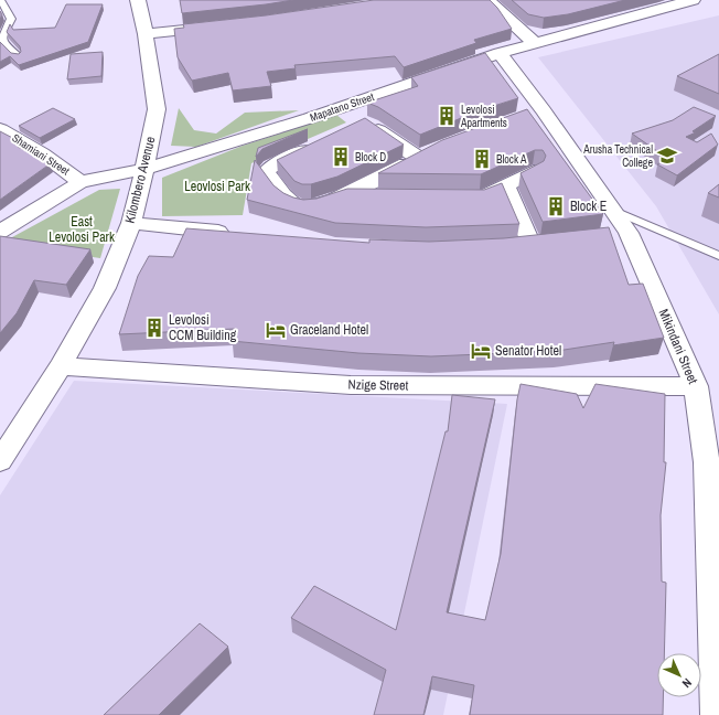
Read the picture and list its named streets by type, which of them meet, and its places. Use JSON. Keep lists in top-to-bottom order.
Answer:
{
  "streets": {
    "street": [
      "Mapatano Street",
      "Shamiani Street",
      "Kilombero Avenue",
      "Mikindani Street",
      "Nzige Street"
    ]
  },
  "crossings": [
    ["Mapatano Street", "Shamiani Street"],
    ["Mapatano Street", "Kilombero Avenue"],
    ["Mapatano Street", "Mikindani Street"],
    ["Kilombero Avenue", "Nzige Street"],
    ["Mikindani Street", "Nzige Street"]
  ],
  "parks": ["Leovlosi Park", "East Levolosi Park"],
  "places": {
    "building": [
      "Levolosi Apartments",
      "Block D",
      "Block A",
      "Block E",
      "Levolosi CCM Building"
    ],
    "school or university": ["Arusha Technical College"],
    "hotel": ["Graceland Hotel", "Senator Hotel"]
  },
  "north": "bottom right"
}
